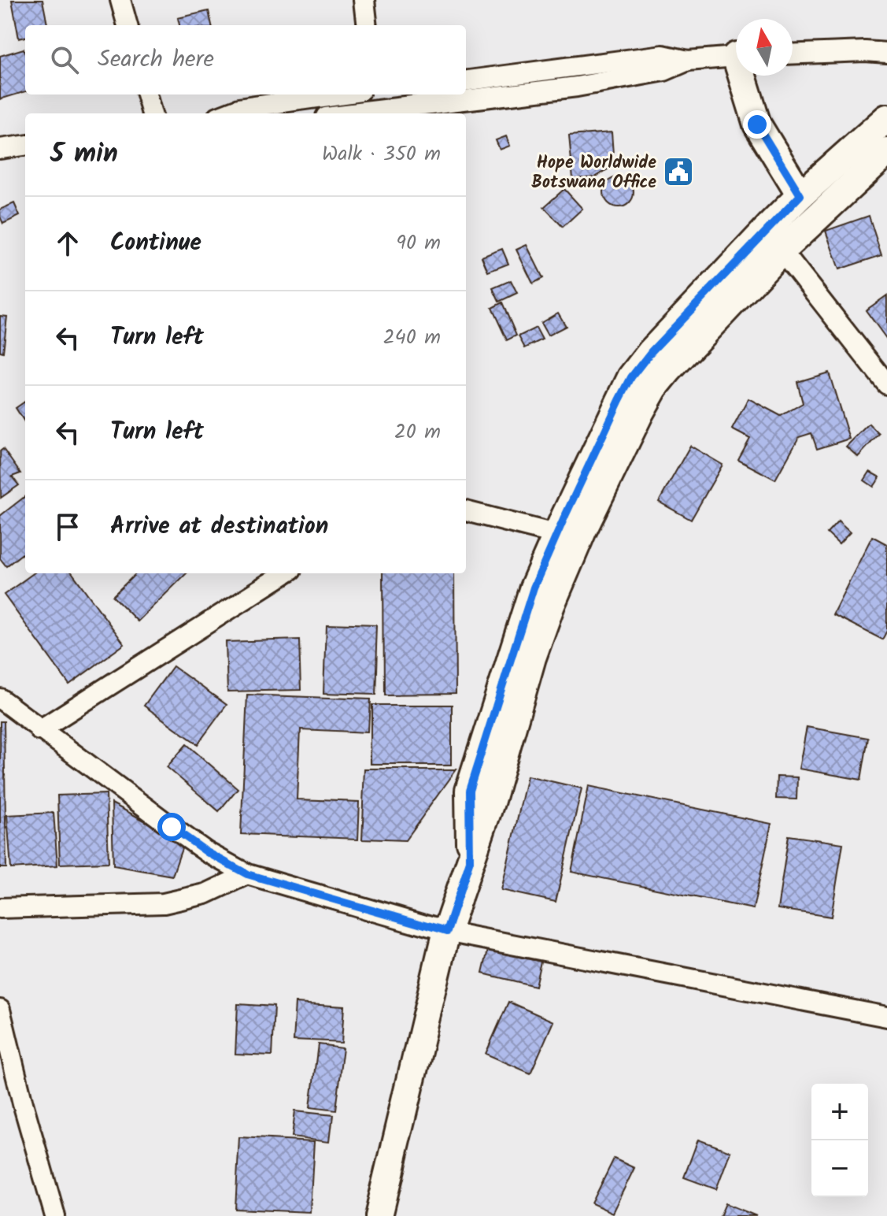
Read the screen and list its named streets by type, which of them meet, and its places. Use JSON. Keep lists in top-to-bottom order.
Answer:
{
  "places": {
    "public building": ["Hope Worldwide Botswana Office"]
  },
  "north": "top",
  "page": {
    "search": "Search here",
    "heading": ["5 min", "Walk · 350 m"],
    "list": [
      ["Continue", "90 m"],
      ["Turn left", "240 m"],
      ["Turn left", "20 m"],
      "Arrive at destination"
    ],
    "map_buttons": ["+", "−"]
  }
}
